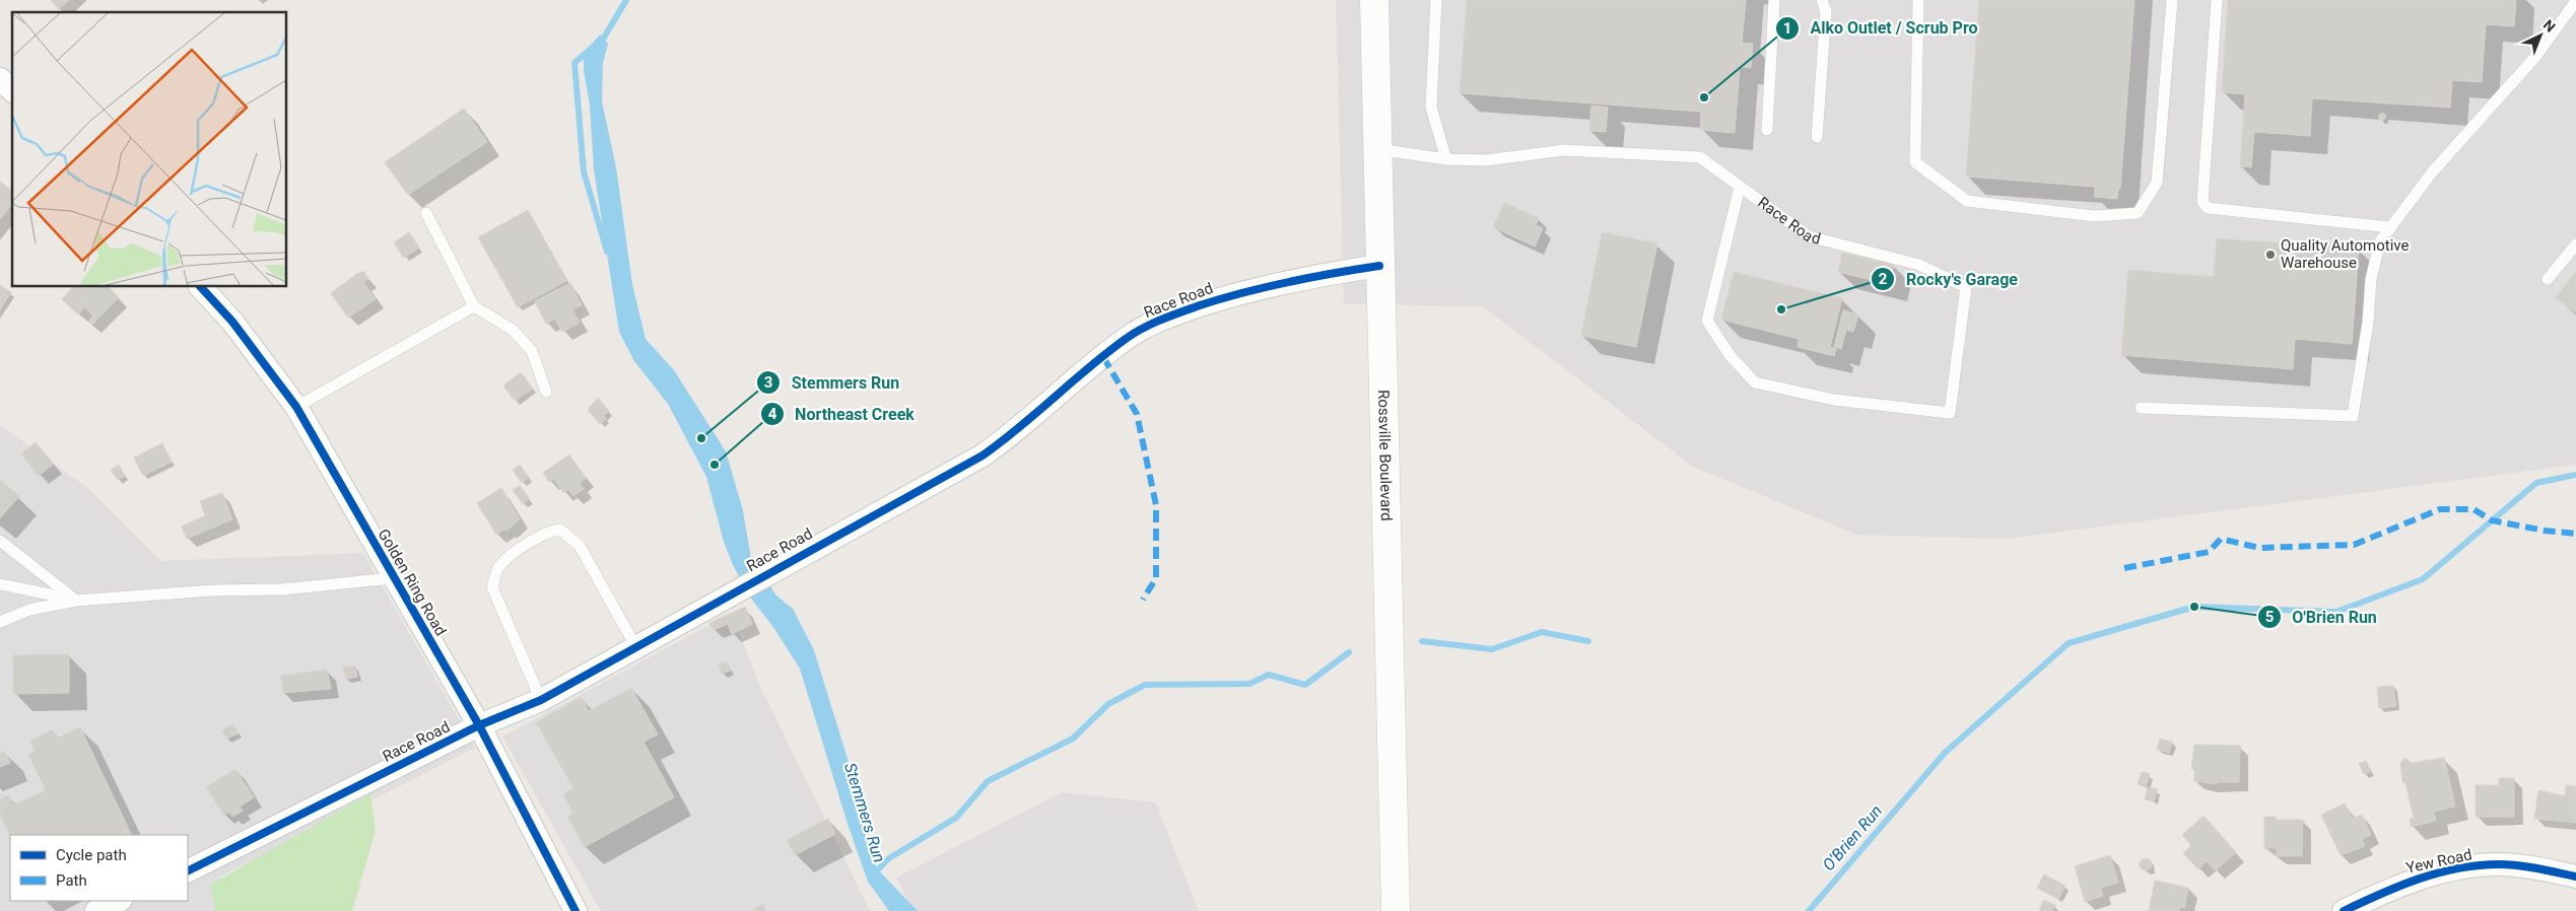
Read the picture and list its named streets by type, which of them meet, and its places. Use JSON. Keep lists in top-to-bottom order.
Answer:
{
  "streets": {
    "main road": ["Rossville Boulevard"],
    "street": ["Race Road", "Golden Ring Road", "Yew Road"]
  },
  "crossings": [
    ["Race Road", "Rossville Boulevard"],
    ["Race Road", "Golden Ring Road"]
  ],
  "water": ["Stemmers Run", "O'Brien Run"],
  "places": [
    "Alko Outlet / Scrub Pro",
    "Quality Automotive Warehouse",
    "Rocky's Garage",
    "Stemmers Run",
    "Northeast Creek",
    "O'Brien Run"
  ],
  "legend": ["Cycle path", "Path"],
  "north": "top right"
}
